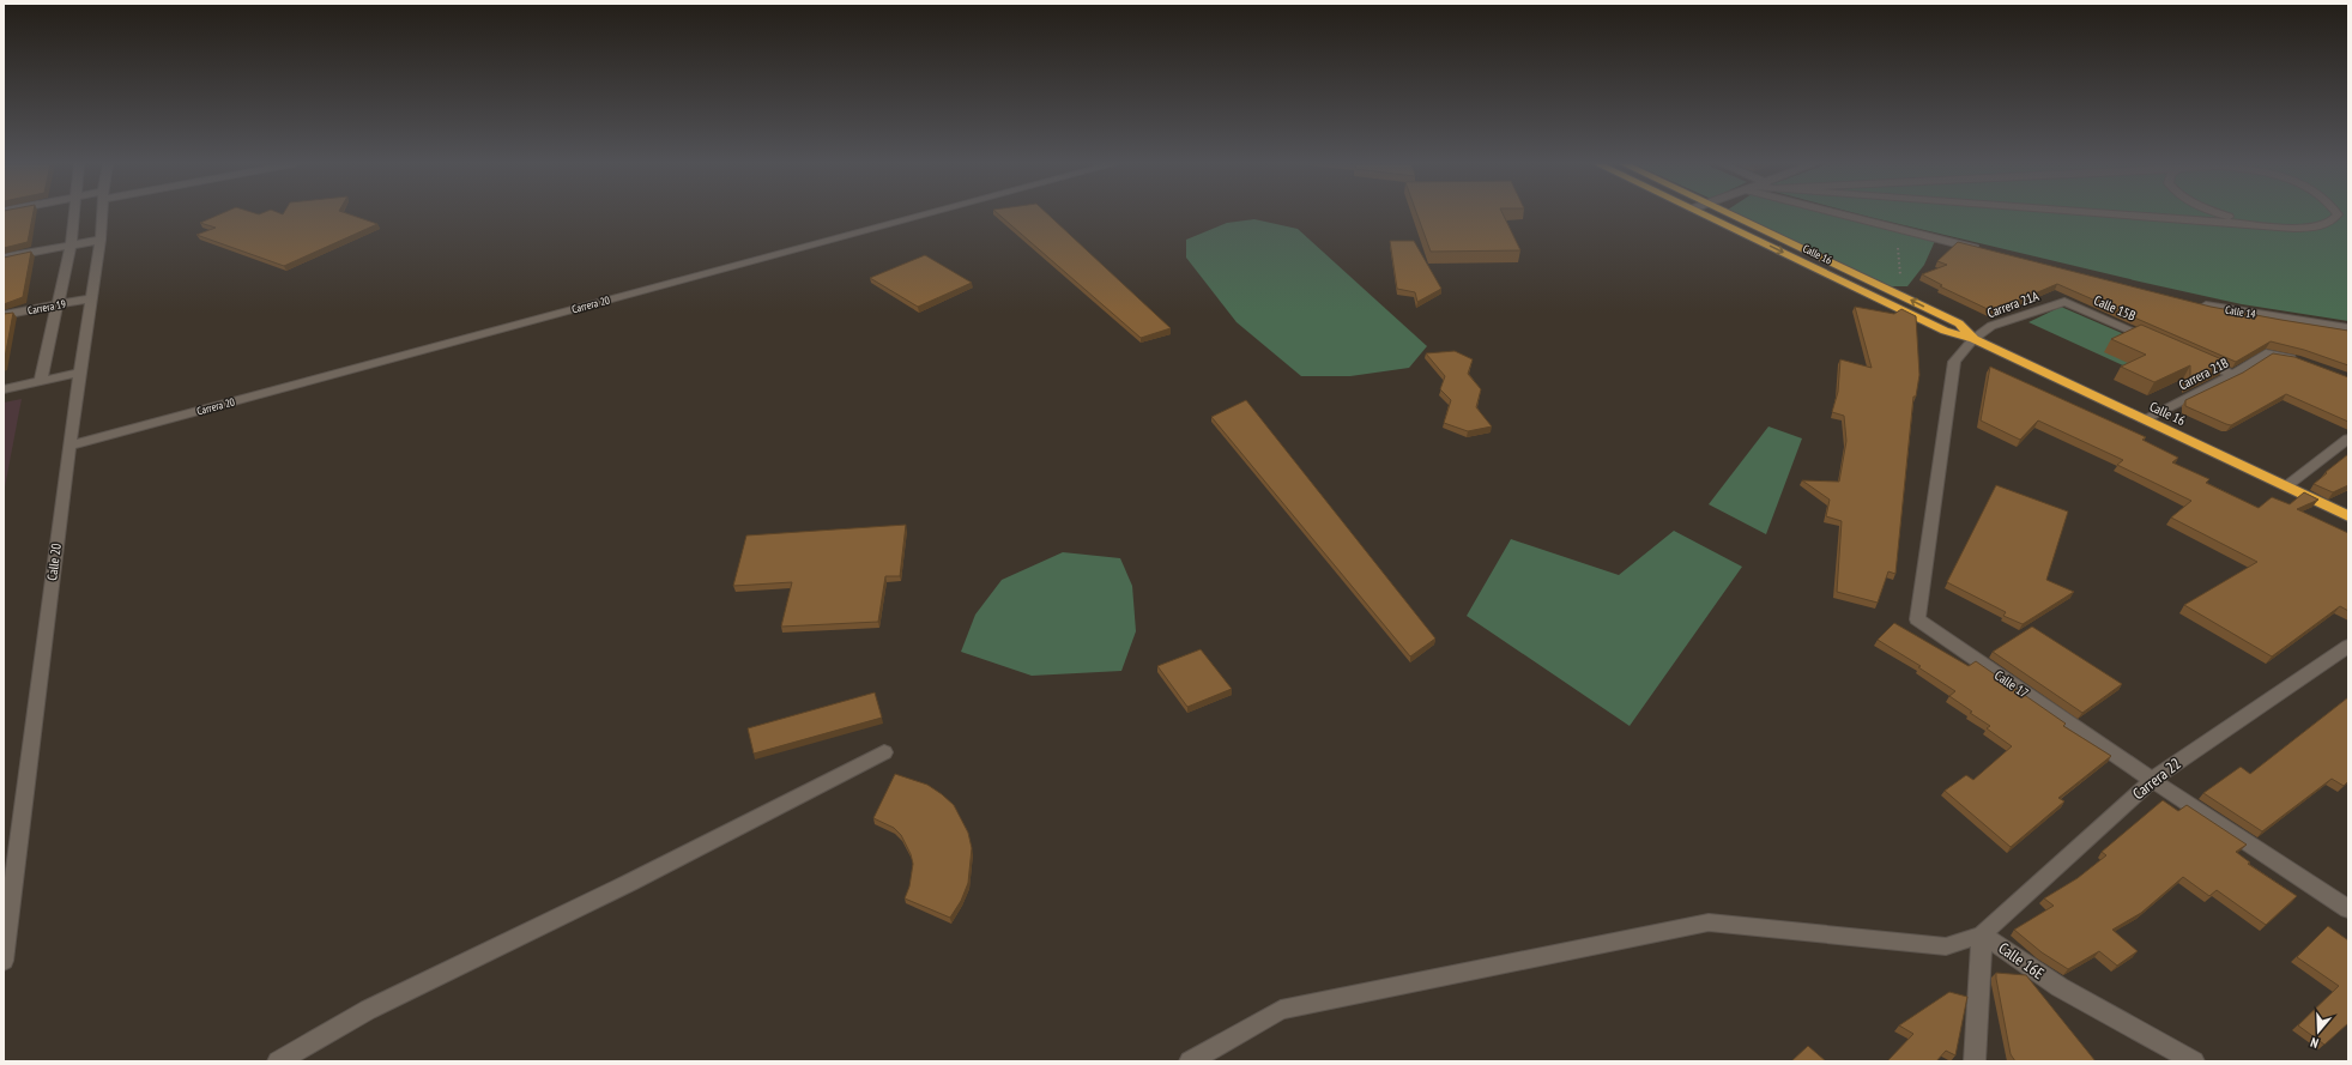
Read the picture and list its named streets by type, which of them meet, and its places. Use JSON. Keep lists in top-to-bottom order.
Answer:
{
  "streets": {
    "highway": ["Calle 16"],
    "street": [
      "Carrera 20",
      "Carrera 21A",
      "Carrera 19",
      "Calle 15B",
      "Calle 14",
      "Carrera 21B",
      "Calle 20",
      "Calle 17",
      "Carrera 22",
      "Calle 16E"
    ]
  },
  "crossings": [
    ["Calle 16", "Carrera 21A"],
    ["Calle 16", "Carrera 21B"],
    ["Calle 16", "Calle 17"],
    ["Carrera 20", "Calle 20"],
    ["Carrera 21A", "Calle 15B"],
    ["Carrera 21A", "Calle 17"],
    ["Carrera 19", "Calle 20"],
    ["Calle 17", "Carrera 22"],
    ["Carrera 22", "Calle 16E"]
  ],
  "north": "bottom"
}
